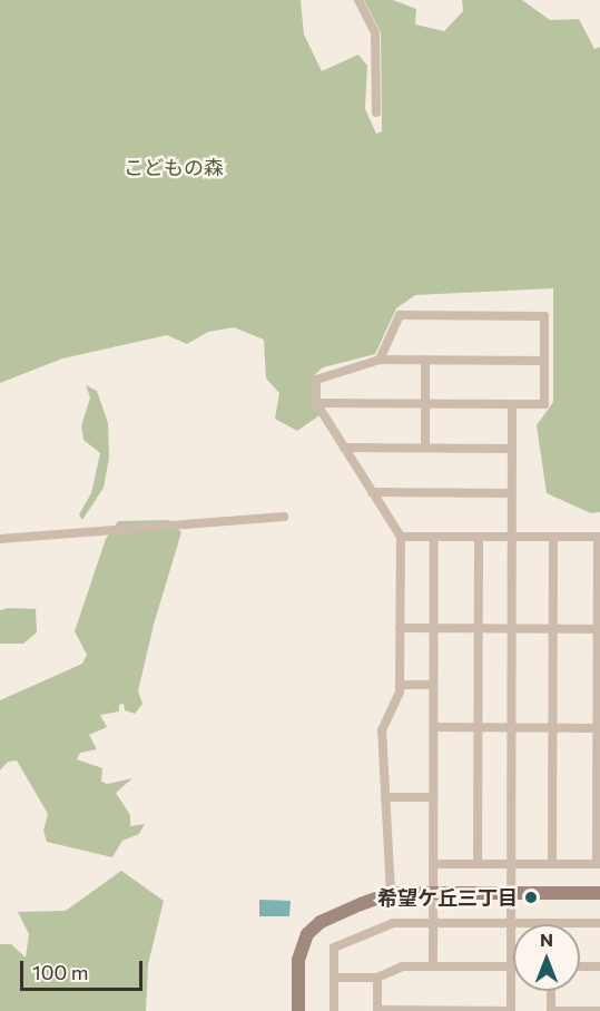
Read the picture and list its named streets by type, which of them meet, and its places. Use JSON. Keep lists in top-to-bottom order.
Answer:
{
  "parks": ["こどもの森"],
  "places": ["希望ケ丘三丁目"],
  "scale_bar": "100 m",
  "north": "top"
}
